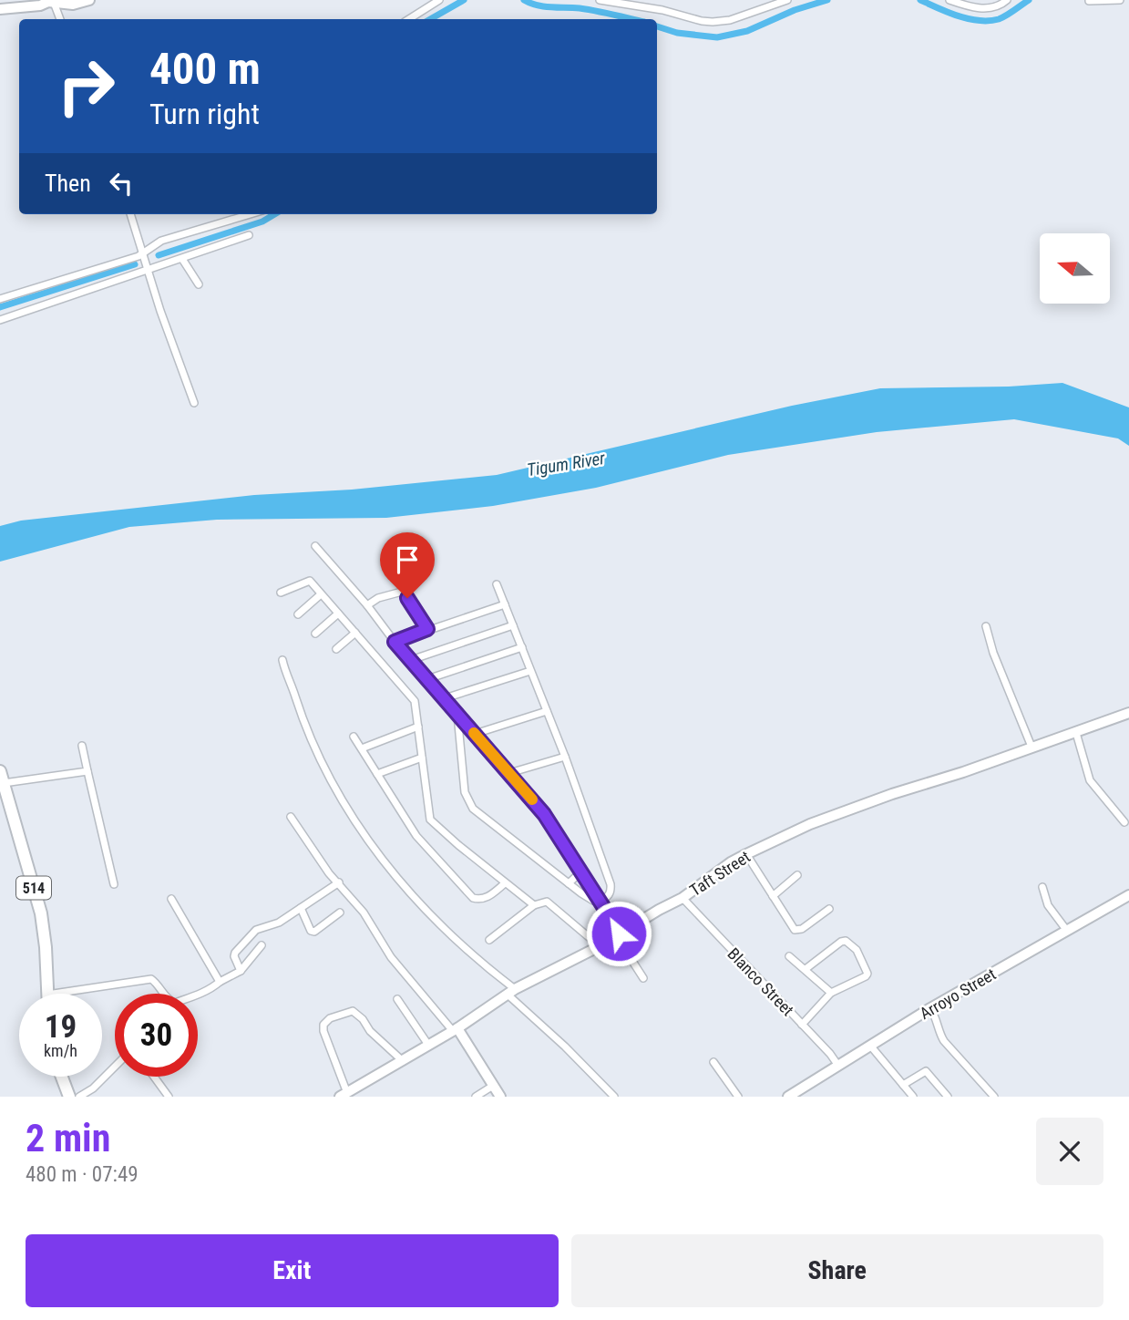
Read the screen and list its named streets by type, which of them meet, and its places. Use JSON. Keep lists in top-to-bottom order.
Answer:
{
  "streets": {
    "main road": ["Taft Street", "514", "Arroyo Street"],
    "street": ["Blanco Street"]
  },
  "crossings": [
    ["Taft Street", "Blanco Street"],
    ["Blanco Street", "Arroyo Street"]
  ],
  "water": ["Tigum River"],
  "north": "left",
  "page": {
    "turn": ["400 m", "Turn right"],
    "then": "Then",
    "speed": "19 km/h",
    "limit": "30",
    "heading": ["2 min", "480 m · 07:49"],
    "buttons": ["Exit", "Share"]
  }
}
